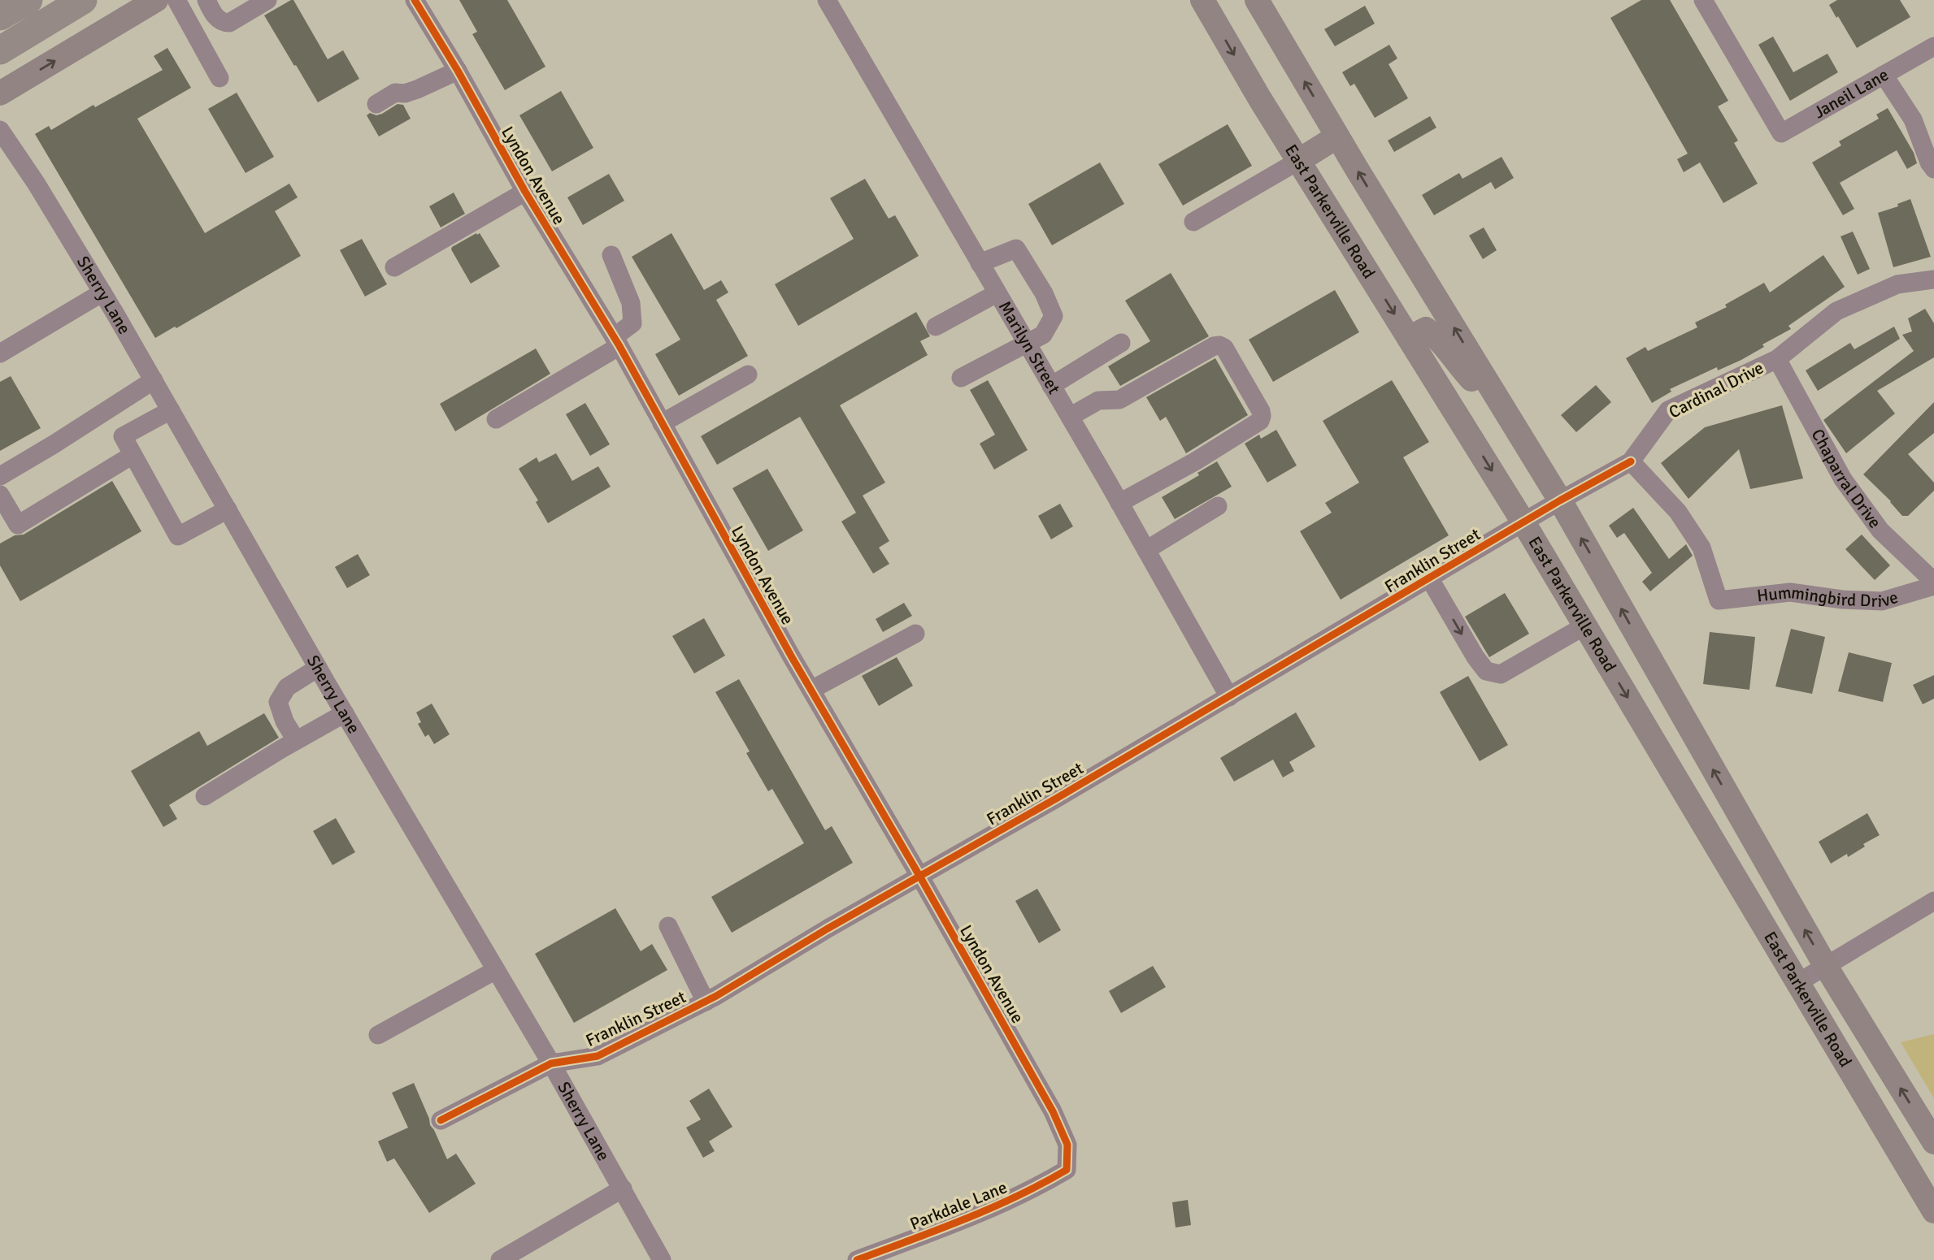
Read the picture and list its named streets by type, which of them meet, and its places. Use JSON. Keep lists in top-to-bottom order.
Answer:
{
  "streets": {
    "main road": ["East Parkerville Road"],
    "street": [
      "Janeil Lane",
      "Lyndon Avenue",
      "Sherry Lane",
      "Marilyn Street",
      "Cardinal Drive",
      "Chaparral Drive",
      "Franklin Street",
      "Hummingbird Drive",
      "Parkdale Lane"
    ]
  },
  "crossings": [
    ["Lyndon Avenue", "Franklin Street"],
    ["Lyndon Avenue", "Parkdale Lane"],
    ["East Parkerville Road", "Franklin Street"],
    ["Sherry Lane", "Franklin Street"],
    ["Marilyn Street", "Franklin Street"],
    ["Cardinal Drive", "Chaparral Drive"],
    ["Cardinal Drive", "Franklin Street"],
    ["Cardinal Drive", "Hummingbird Drive"],
    ["Chaparral Drive", "Hummingbird Drive"],
    ["Franklin Street", "Hummingbird Drive"]
  ]
}
